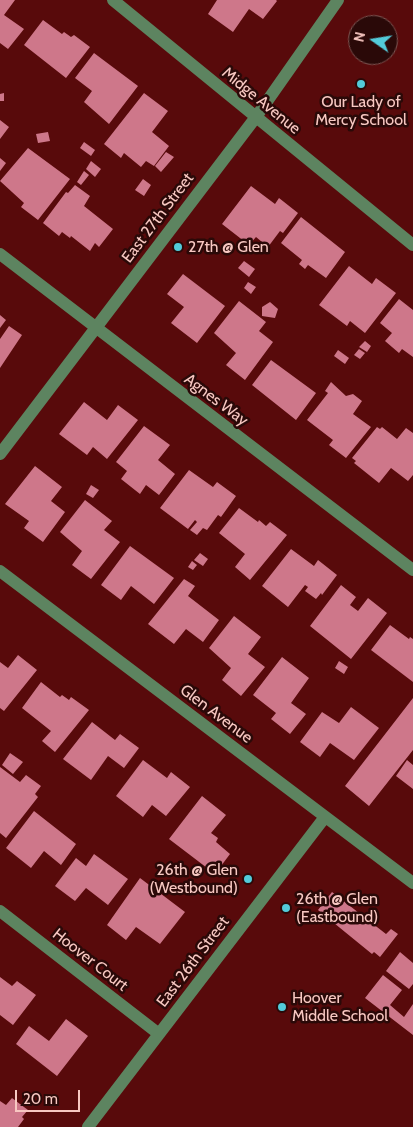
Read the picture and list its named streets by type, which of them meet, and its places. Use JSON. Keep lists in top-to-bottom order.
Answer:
{
  "streets": {
    "street": [
      "Midge Avenue",
      "East 27th Street",
      "Agnes Way",
      "Glen Avenue",
      "Hoover Court",
      "East 26th Street"
    ]
  },
  "crossings": [
    ["Midge Avenue", "East 27th Street"],
    ["East 27th Street", "Agnes Way"],
    ["Glen Avenue", "East 26th Street"],
    ["Hoover Court", "East 26th Street"]
  ],
  "places": [
    "Our Lady of Mercy School",
    "27th @ Glen",
    "26th @ Glen (Westbound)",
    "26th @ Glen (Eastbound)",
    "Hoover Middle School"
  ],
  "scale_bar": "20 m",
  "north": "left"
}
